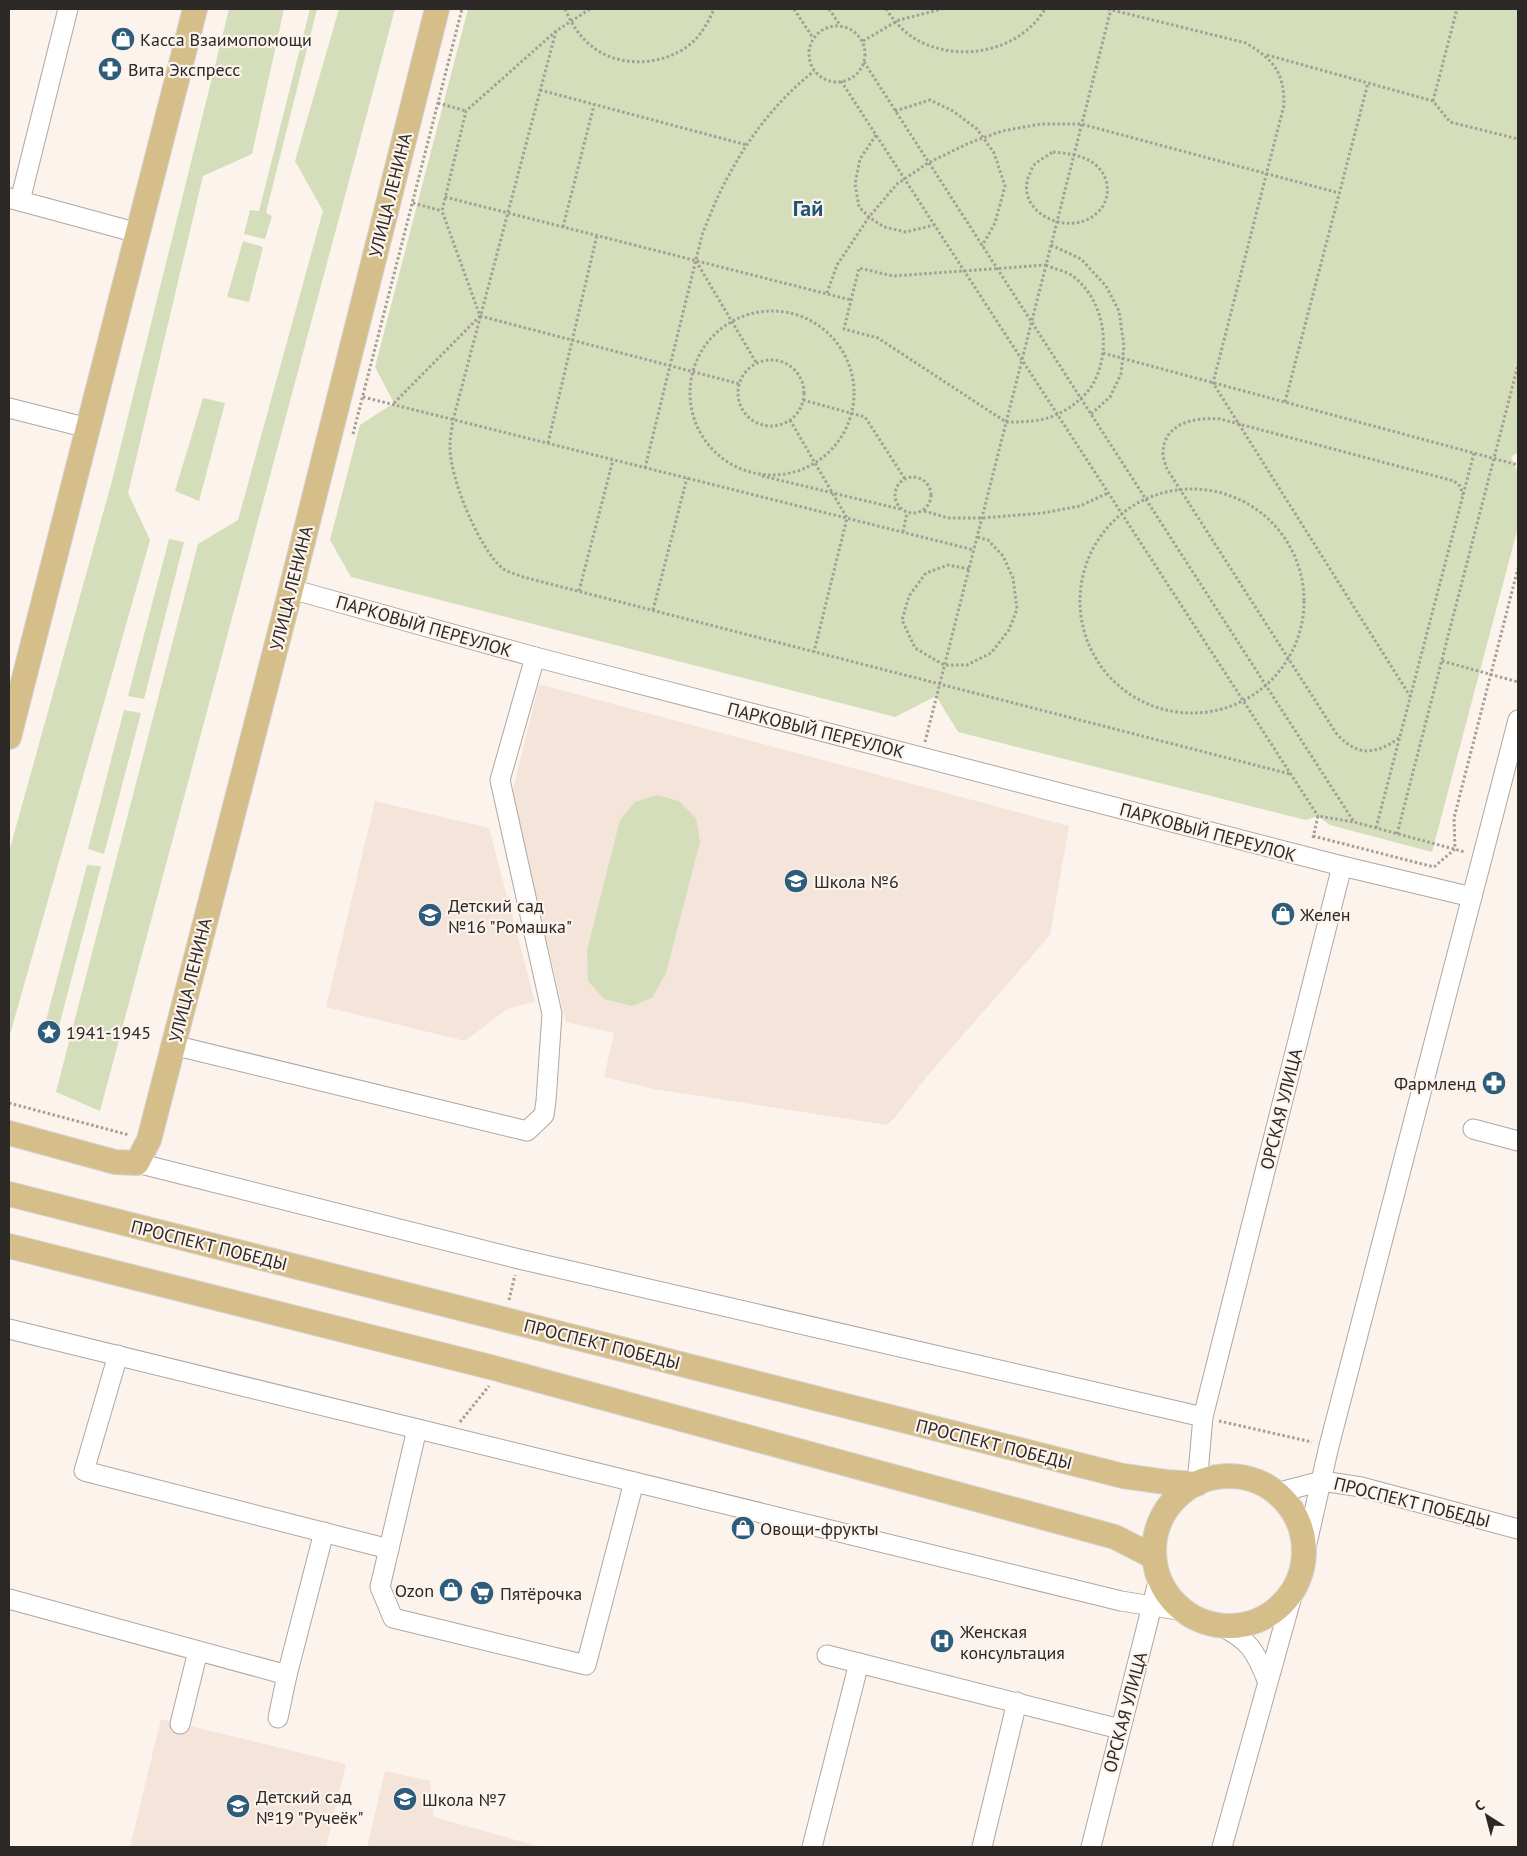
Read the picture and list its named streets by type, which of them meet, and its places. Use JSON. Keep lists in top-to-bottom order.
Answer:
{
  "streets": {
    "main road": ["УЛИЦА ЛЕНИНА", "ПРОСПЕКТ ПОБЕДЫ"],
    "street": ["ПАРКОВЫЙ ПЕРЕУЛОК", "ОРСКАЯ УЛИЦА"]
  },
  "crossings": [
    ["УЛИЦА ЛЕНИНА", "ПАРКОВЫЙ ПЕРЕУЛОК"],
    ["ПАРКОВЫЙ ПЕРЕУЛОК", "ОРСКАЯ УЛИЦА"],
    ["ОРСКАЯ УЛИЦА", "ПРОСПЕКТ ПОБЕДЫ"]
  ],
  "districts": ["Гай"],
  "places": {
    "shop": [
      "Касса Взаимопомощи",
      "Желен",
      "Овощи-фрукты",
      "Ozon"
    ],
    "pharmacy": ["Вита Экспресс", "Фармленд"],
    "school or university": [
      "Школа №6",
      "Детский сад №16 \"Ромашка\"",
      "Школа №7",
      "Детский сад №19 \"Ручеёк\""
    ],
    "place": ["1941-1945"],
    "supermarket": ["Пятёрочка"],
    "hospital": ["Женская консультация"]
  },
  "north": "top left"
}
